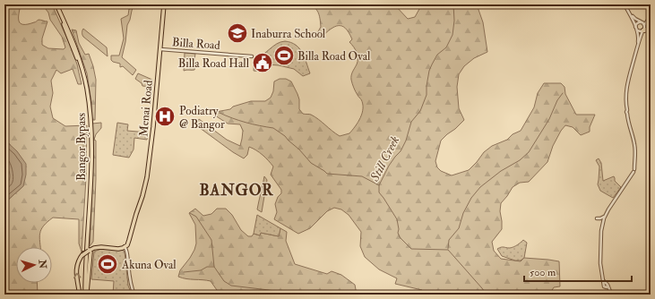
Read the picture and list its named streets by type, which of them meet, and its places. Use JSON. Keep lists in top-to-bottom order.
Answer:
{
  "streets": {
    "main road": ["Menai Road", "Bangor Bypass"],
    "street": ["Billa Road"]
  },
  "crossings": [
    ["Billa Road", "Menai Road"]
  ],
  "districts": ["BANGOR"],
  "water": ["Still Creek"],
  "places": {
    "school or university": ["Inaburra School"],
    "sports": ["Billa Road Oval", "Akuna Oval"],
    "public building": ["Billa Road Hall"],
    "hospital": ["Podiatry @ Bangor"]
  },
  "scale_bar": "500 m",
  "north": "right"
}
